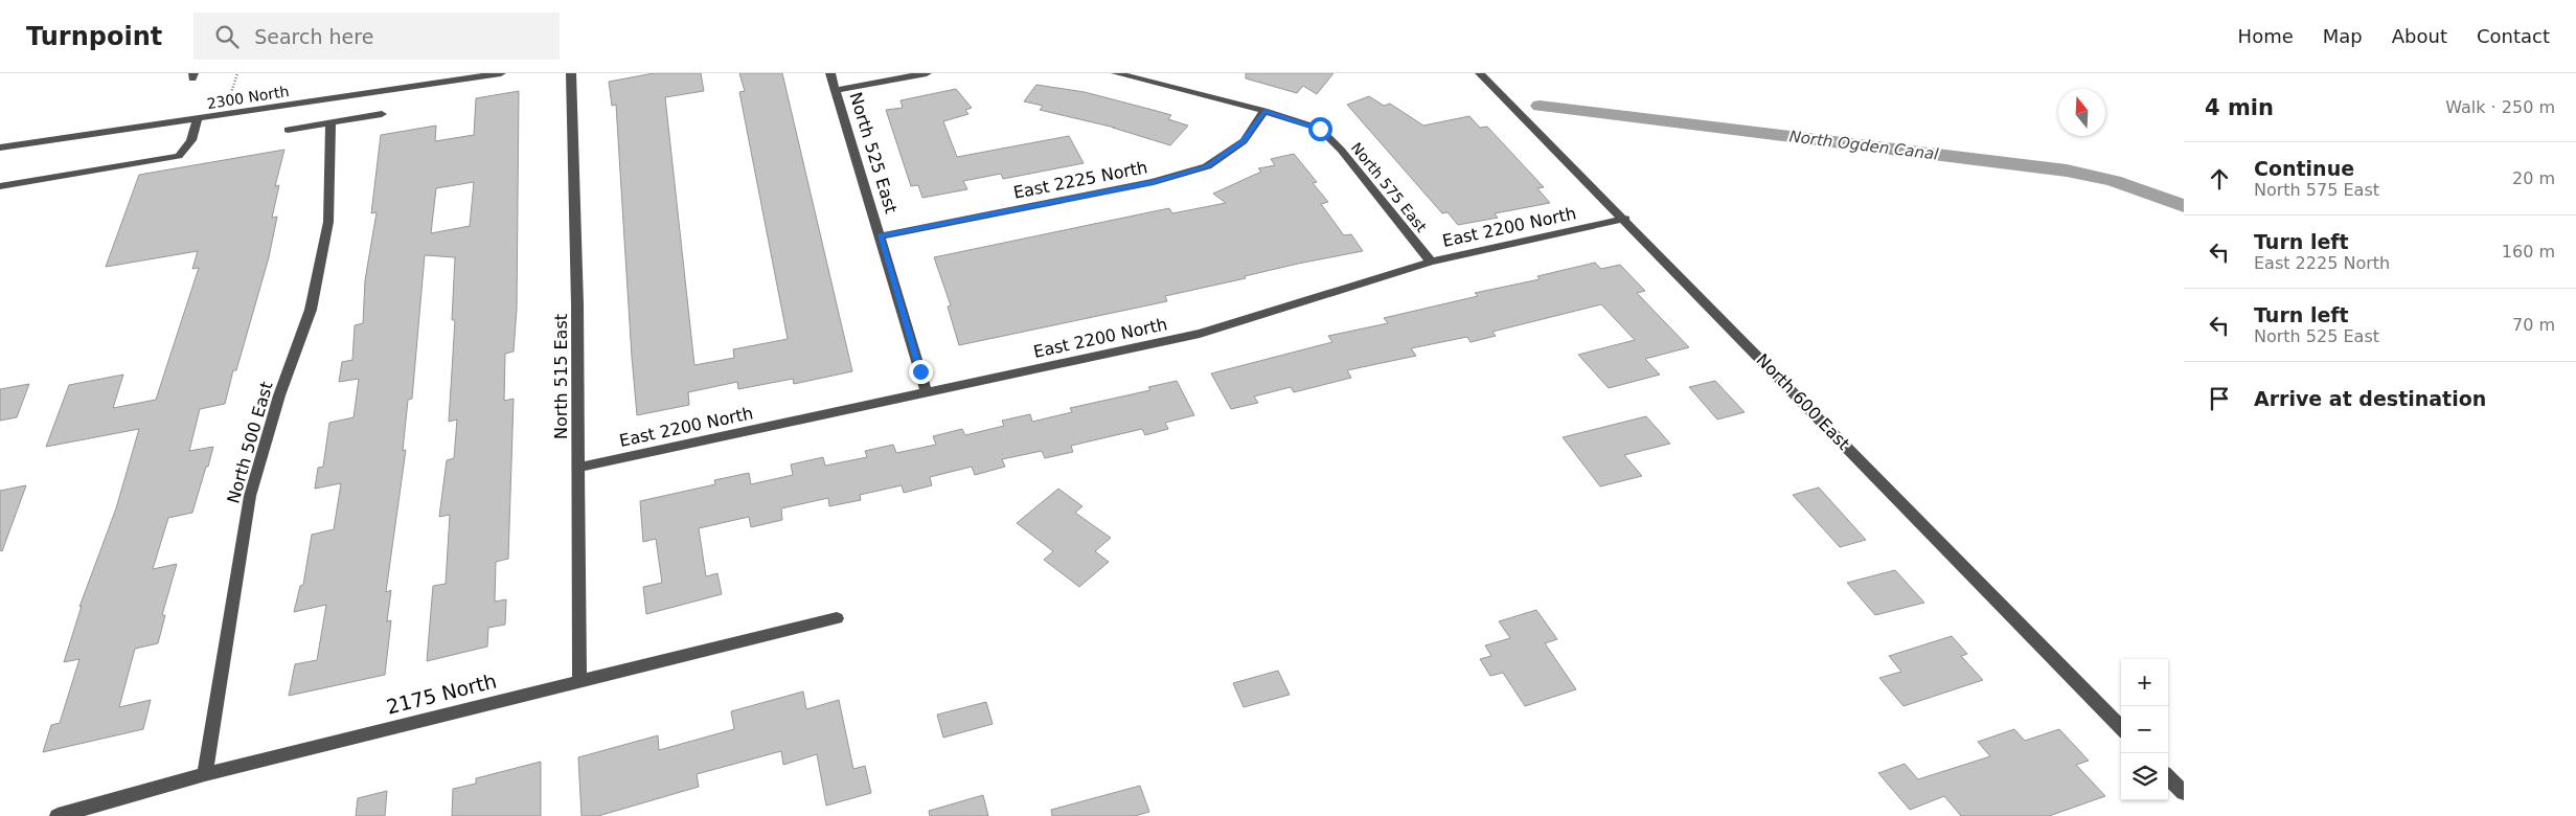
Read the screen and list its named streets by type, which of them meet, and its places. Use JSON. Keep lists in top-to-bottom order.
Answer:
{
  "streets": {
    "street": [
      "2300 North",
      "North 525 East",
      "East 2225 North",
      "North 575 East",
      "East 2200 North",
      "North 515 East",
      "North 600 East",
      "North 500 East",
      "2175 North"
    ]
  },
  "crossings": [
    ["North 525 East", "East 2225 North"],
    ["North 525 East", "East 2200 North"],
    ["East 2225 North", "North 575 East"],
    ["North 575 East", "East 2200 North"],
    ["East 2200 North", "North 515 East"],
    ["East 2200 North", "North 600 East"],
    ["North 515 East", "2175 North"],
    ["North 500 East", "2175 North"]
  ],
  "water": ["North Ogden Canal"],
  "north": "top",
  "page": {
    "header": "Turnpoint",
    "search": "Search here",
    "nav": [
      "Home",
      "Map",
      "About",
      "Contact"
    ],
    "heading": ["4 min", "Walk · 250 m"],
    "list": [
      ["Continue", "North 575 East", "20 m"],
      ["Turn left", "East 2225 North", "160 m"],
      ["Turn left", "North 525 East", "70 m"],
      "Arrive at destination"
    ],
    "map_buttons": ["+", "−"]
  }
}
